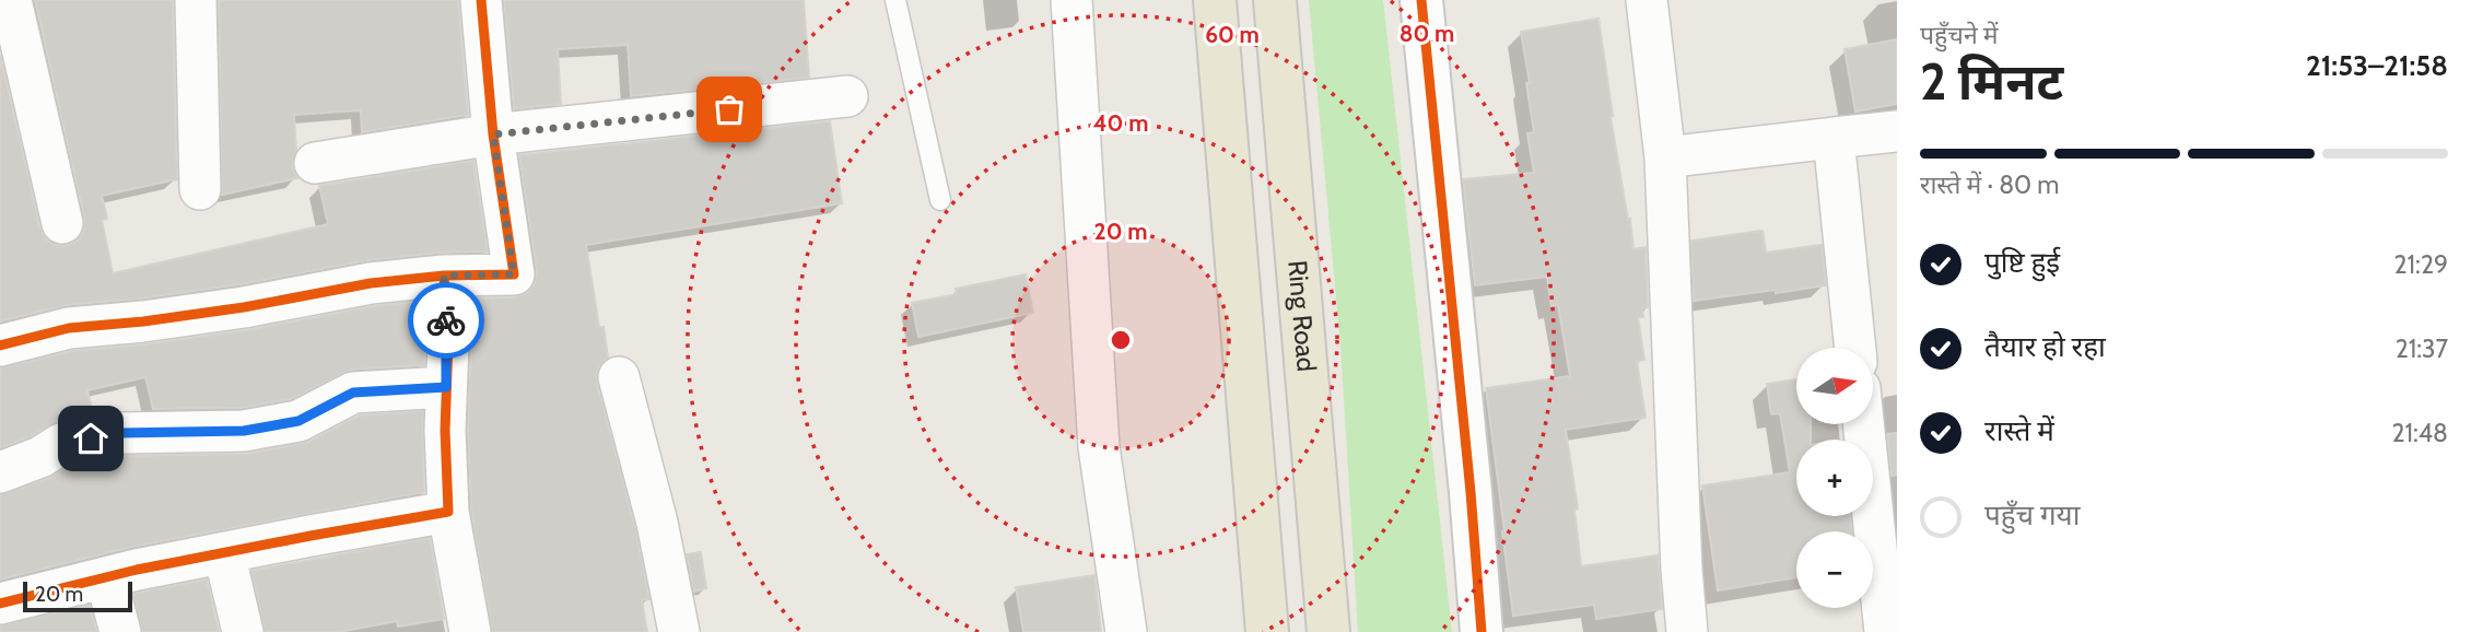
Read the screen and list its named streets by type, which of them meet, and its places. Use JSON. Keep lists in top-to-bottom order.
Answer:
{
  "streets": {
    "main road": ["Ring Road"]
  },
  "scale_bar": "20 m",
  "north": "right",
  "page": {
    "heading": ["2 मिनट", "पहुँचने में", "21:53–21:58"],
    "bar": "रास्ते में · 80 m",
    "list": [
      ["पुष्टि हुई", "21:29"],
      ["तैयार हो रहा", "21:37"],
      ["रास्ते में", "21:48"],
      "पहुँच गया"
    ],
    "map_buttons": ["+", "−"],
    "scale": "20 m"
  },
  "rings": [
    "80 m",
    "60 m",
    "40 m",
    "20 m"
  ]
}
